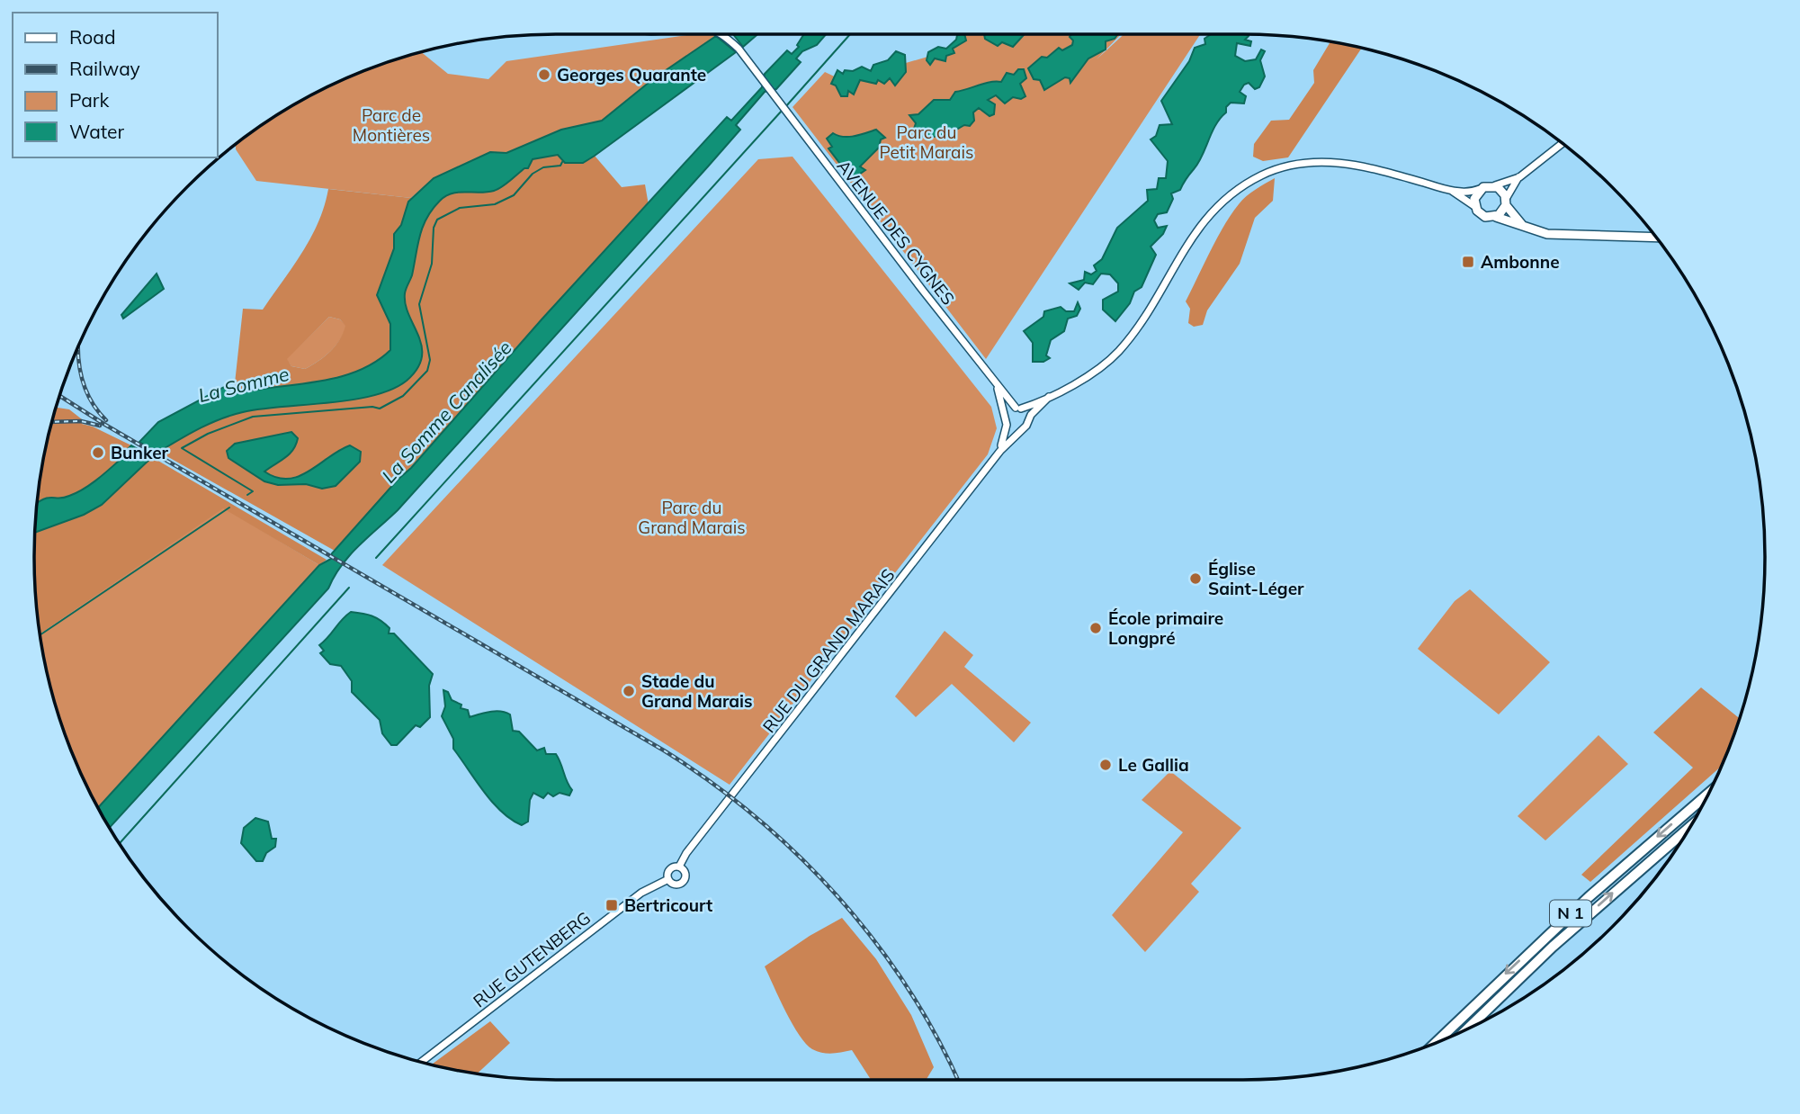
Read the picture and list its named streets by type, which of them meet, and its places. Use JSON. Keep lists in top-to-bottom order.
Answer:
{
  "streets": {
    "highway": ["N 1"],
    "street": ["AVENUE DES CYGNES", "RUE DU GRAND MARAIS", "RUE GUTENBERG"]
  },
  "crossings": [
    ["AVENUE DES CYGNES", "RUE DU GRAND MARAIS"],
    ["RUE DU GRAND MARAIS", "RUE GUTENBERG"]
  ],
  "water": ["La Somme", "La Somme Canalisée"],
  "parks": ["Parc de Montières", "Parc du Petit Marais", "Parc du Grand Marais"],
  "places": {
    "other": [
      "Georges Quarante",
      "Bunker",
      "Église Saint-Léger",
      "École primaire Longpré",
      "Stade du Grand Marais",
      "Le Gallia"
    ],
    "transit": ["Ambonne", "Bertricourt"]
  },
  "legend": [
    "Road",
    "Railway",
    "Park",
    "Water"
  ]
}
